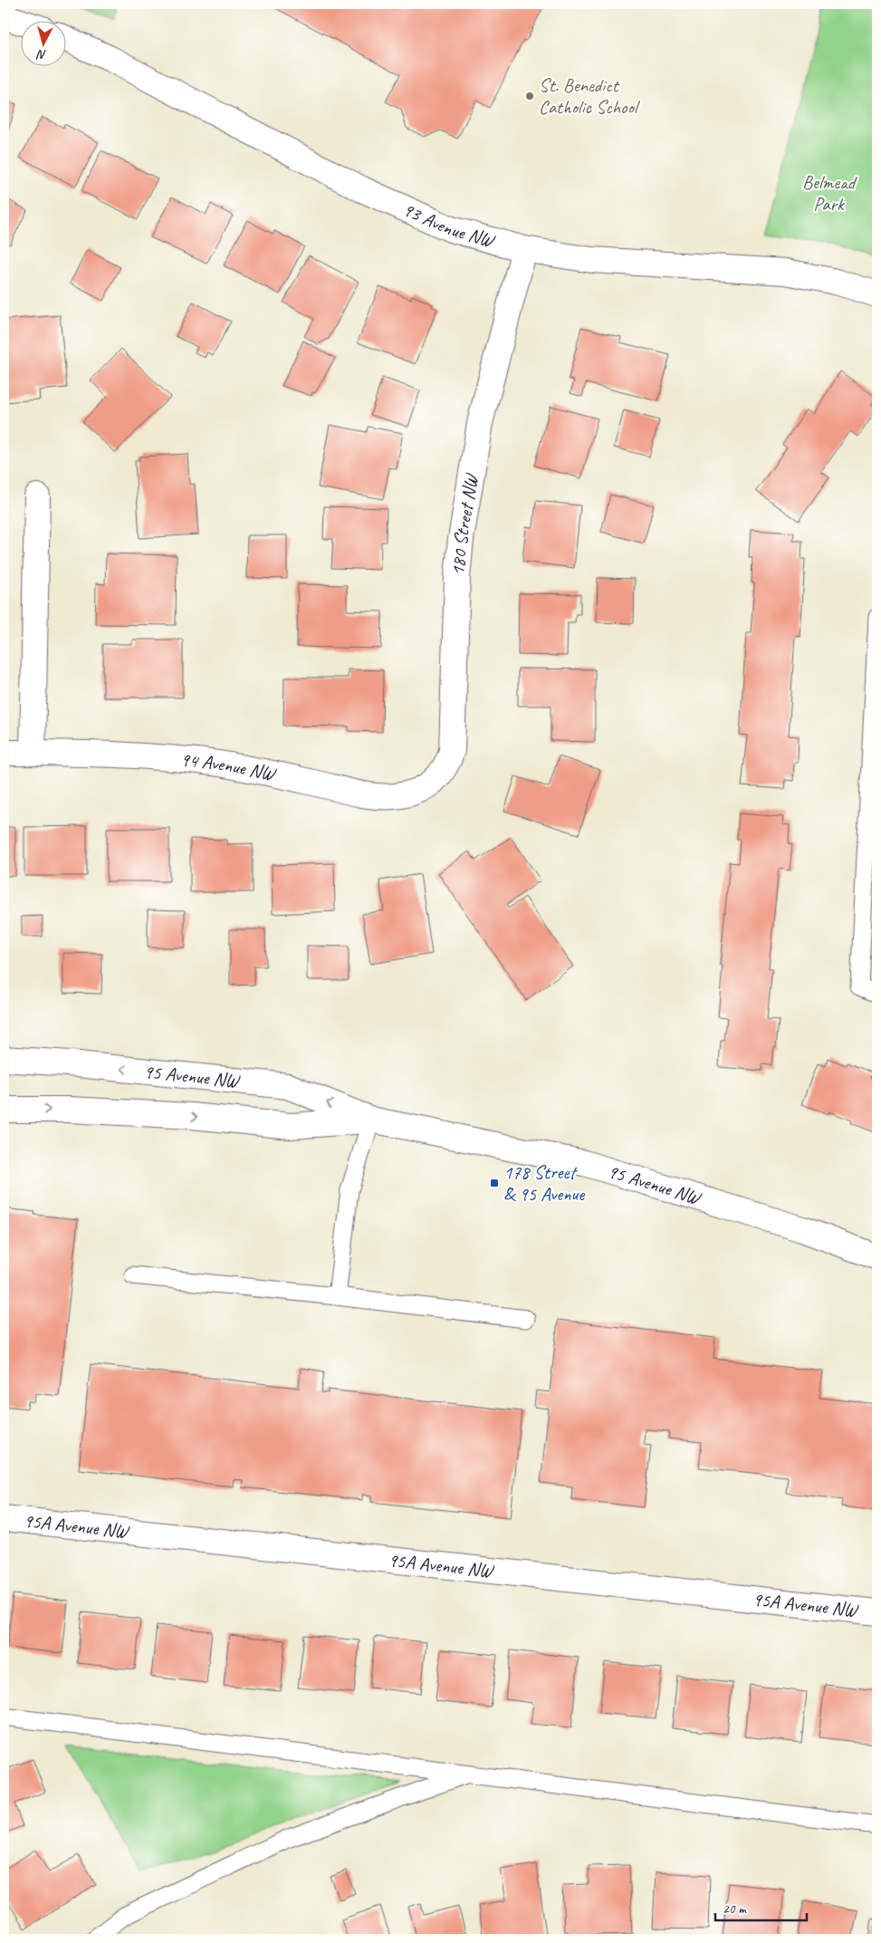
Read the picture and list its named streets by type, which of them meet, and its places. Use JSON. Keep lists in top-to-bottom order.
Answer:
{
  "streets": {
    "street": [
      "93 Avenue NW",
      "180 Street NW",
      "94 Avenue NW",
      "95 Avenue NW",
      "95A Avenue NW"
    ]
  },
  "crossings": [
    ["93 Avenue NW", "180 Street NW"],
    ["180 Street NW", "94 Avenue NW"]
  ],
  "parks": ["Belmead Park"],
  "places": {
    "other": ["St. Benedict Catholic School"],
    "transit": ["178 Street & 95 Avenue"]
  },
  "scale_bar": "20 m",
  "north": "bottom"
}
